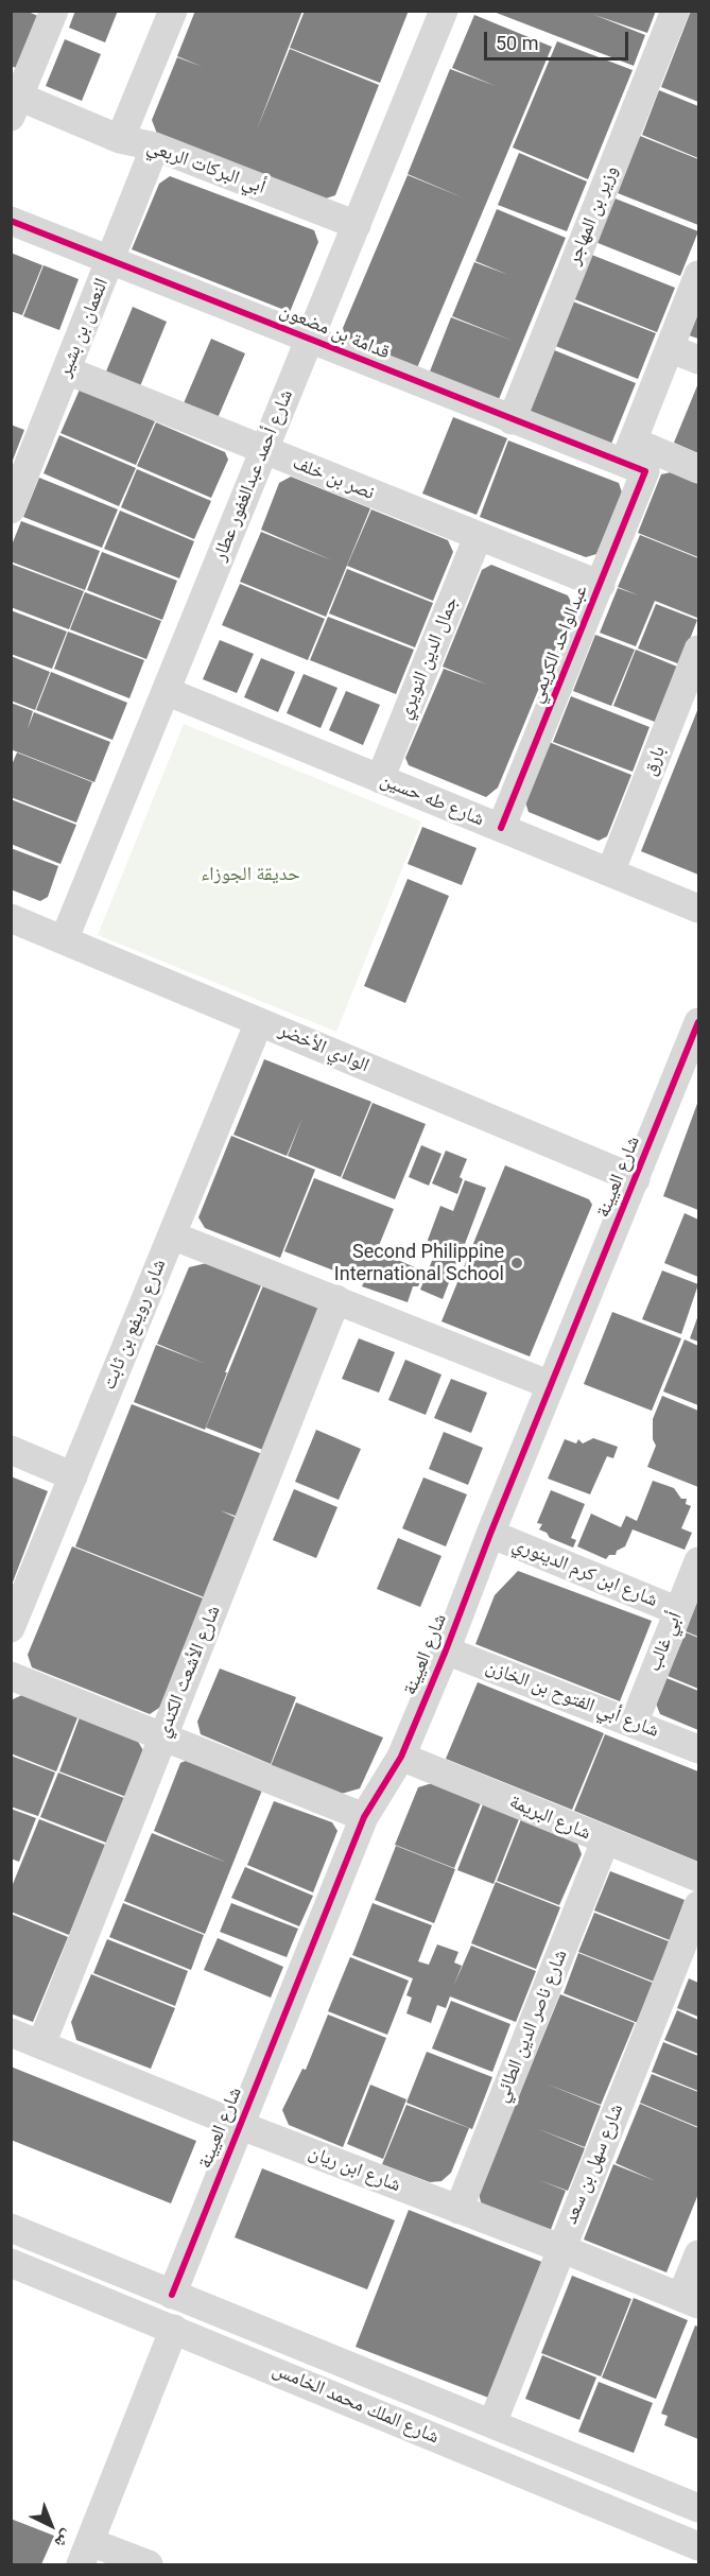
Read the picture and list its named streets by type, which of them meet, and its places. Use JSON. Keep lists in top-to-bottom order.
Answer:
{
  "streets": {
    "street": [
      "أبي البركات الربعي",
      "وزير بن المهاجر",
      "النعمان بن بشير",
      "قدامة بن مضعون",
      "شارع أحمد عبدالغفور عطار",
      "نصر بن خلف",
      "عبدالواحد الكريمي",
      "جمال الدين النويري",
      "بارق",
      "شارع طه حسين",
      "الوادي الأخضر",
      "شارع العيينة",
      "شارع رويفع بن ثابت",
      "شارع ابن كرم الدينوري",
      "أبي غالب",
      "شارع الأشعث الكندي",
      "شارع أبي الفتوح بن الخازن",
      "شارع البريمة",
      "شارع ناصر الدين الطائي",
      "شارع سهل بن سعد",
      "شارع ابن ريان",
      "شارع الملك محمد الخامس"
    ]
  },
  "crossings": [
    ["أبي البركات الربعي", "النعمان بن بشير"],
    ["أبي البركات الربعي", "شارع أحمد عبدالغفور عطار"],
    ["وزير بن المهاجر", "قدامة بن مضعون"],
    ["النعمان بن بشير", "قدامة بن مضعون"],
    ["النعمان بن بشير", "نصر بن خلف"],
    ["قدامة بن مضعون", "شارع أحمد عبدالغفور عطار"],
    ["قدامة بن مضعون", "عبدالواحد الكريمي"],
    ["شارع أحمد عبدالغفور عطار", "نصر بن خلف"],
    ["شارع أحمد عبدالغفور عطار", "شارع طه حسين"],
    ["شارع أحمد عبدالغفور عطار", "الوادي الأخضر"],
    ["نصر بن خلف", "عبدالواحد الكريمي"],
    ["نصر بن خلف", "جمال الدين النويري"],
    ["عبدالواحد الكريمي", "شارع طه حسين"],
    ["جمال الدين النويري", "شارع طه حسين"],
    ["بارق", "شارع طه حسين"],
    ["الوادي الأخضر", "شارع العيينة"],
    ["الوادي الأخضر", "شارع رويفع بن ثابت"],
    ["شارع العيينة", "شارع ابن كرم الدينوري"],
    ["شارع العيينة", "شارع أبي الفتوح بن الخازن"],
    ["شارع العيينة", "شارع البريمة"],
    ["شارع العيينة", "شارع ابن ريان"],
    ["شارع العيينة", "شارع الملك محمد الخامس"],
    ["شارع ابن كرم الدينوري", "أبي غالب"],
    ["أبي غالب", "شارع أبي الفتوح بن الخازن"],
    ["شارع الأشعث الكندي", "شارع ابن ريان"],
    ["شارع البريمة", "شارع ناصر الدين الطائي"],
    ["شارع ناصر الدين الطائي", "شارع ابن ريان"],
    ["شارع سهل بن سعد", "شارع ابن ريان"],
    ["شارع سهل بن سعد", "شارع الملك محمد الخامس"]
  ],
  "parks": ["حديقة الجوزاء"],
  "places": ["Second Philippine International School"],
  "scale_bar": "50 m",
  "north": "bottom right"
}
